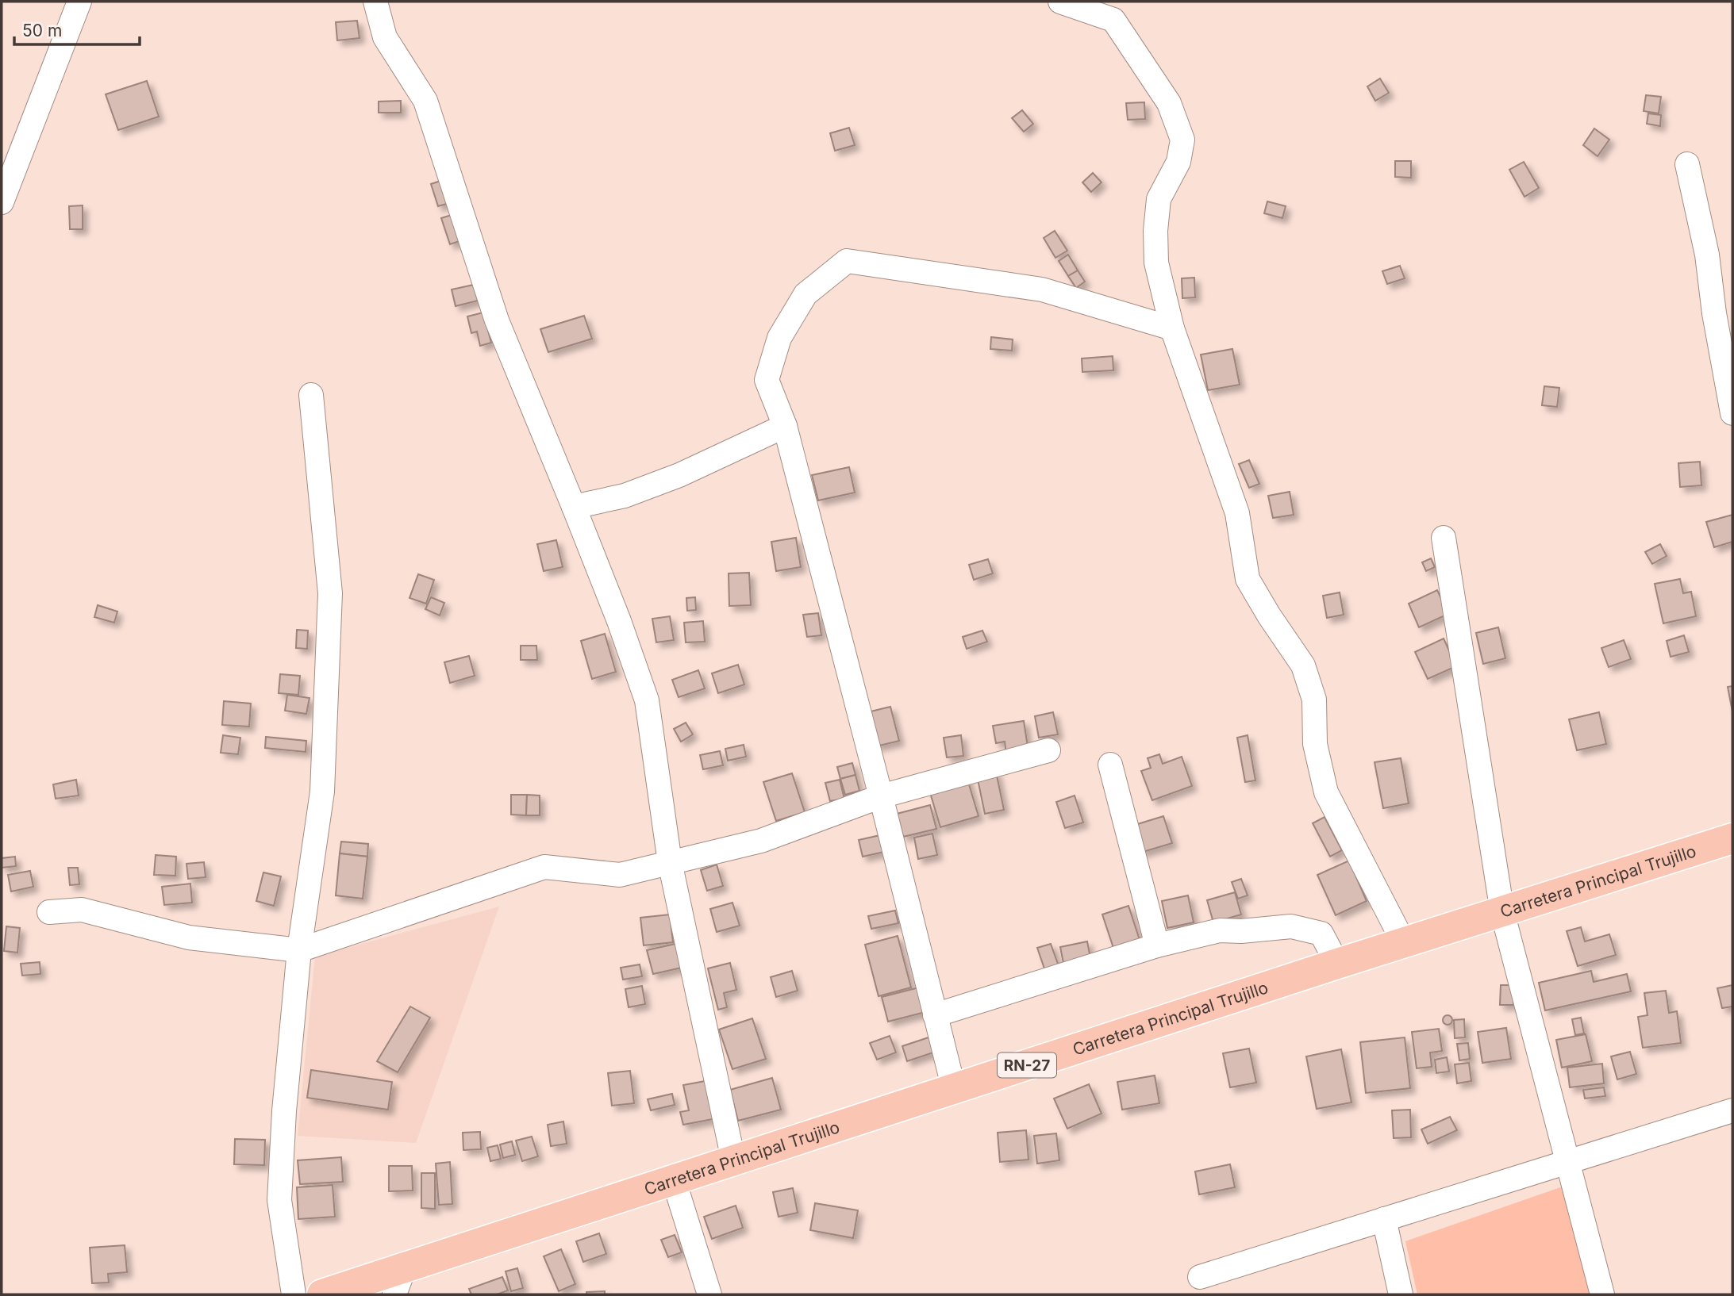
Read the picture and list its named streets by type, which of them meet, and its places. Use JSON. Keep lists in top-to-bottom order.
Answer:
{
  "streets": {
    "main road": ["Carretera Principal Trujillo", "RN-27"]
  },
  "scale_bar": "50 m"
}
